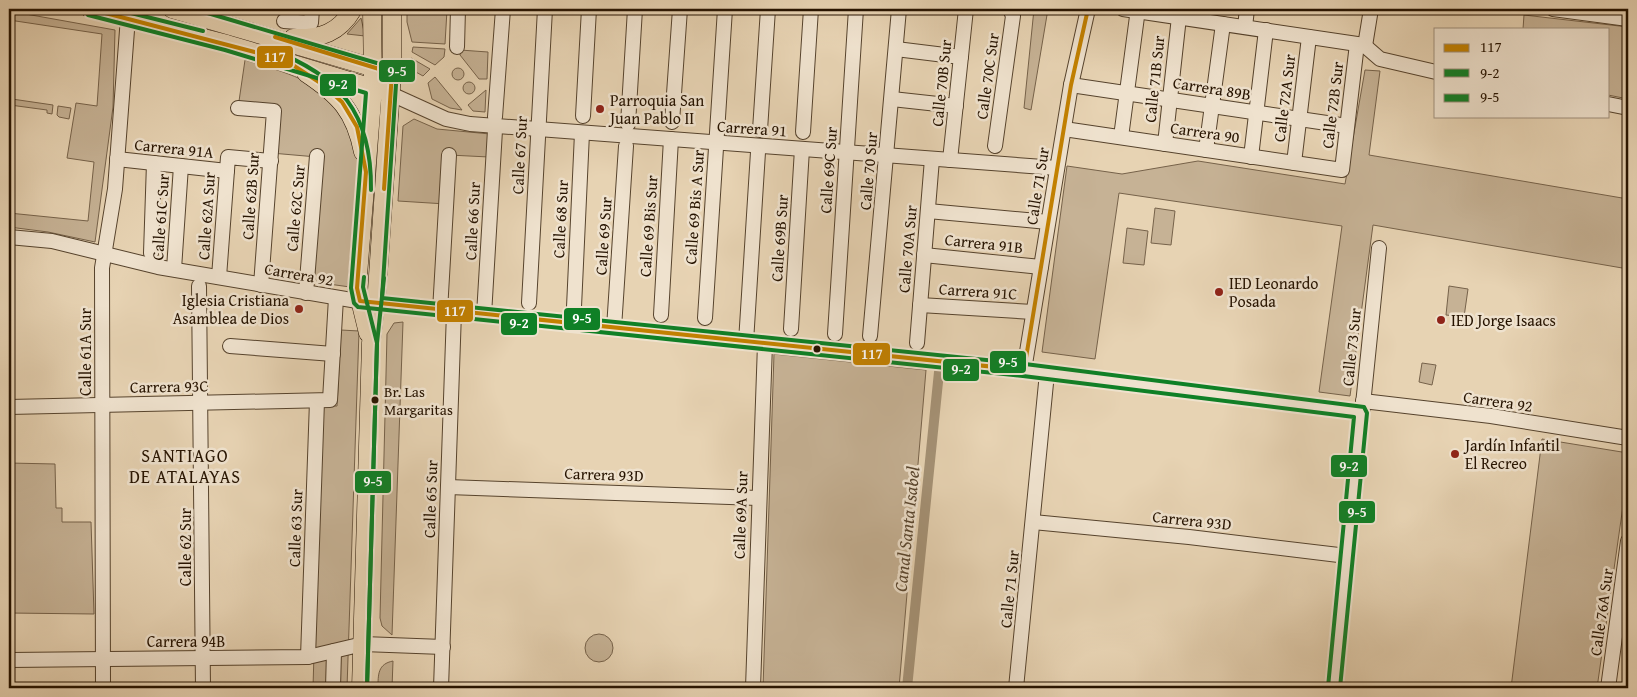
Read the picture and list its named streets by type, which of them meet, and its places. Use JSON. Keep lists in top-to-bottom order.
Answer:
{
  "streets": {
    "street": [
      "Calle 70C Sur",
      "Calle 71B Sur",
      "Calle 70B Sur",
      "Carrera 89B",
      "Calle 72A Sur",
      "Calle 72B Sur",
      "Carrera 91",
      "Carrera 90",
      "Carrera 91A",
      "Calle 67 Sur",
      "Calle 69C Sur",
      "Calle 70 Sur",
      "Calle 71 Sur",
      "Calle 62B Sur",
      "Calle 69 Bis A Sur",
      "Calle 62C Sur",
      "Calle 62A Sur",
      "Calle 61C Sur",
      "Calle 68 Sur",
      "Calle 66 Sur",
      "Calle 69 Bis Sur",
      "Calle 69 Sur",
      "Calle 69B Sur",
      "Carrera 91B",
      "Calle 70A Sur",
      "Carrera 92",
      "Carrera 91C",
      "Calle 73 Sur",
      "Calle 61A Sur",
      "Carrera 93C",
      "Carrera 93D",
      "Calle 65 Sur",
      "Calle 69A Sur",
      "Calle 63 Sur",
      "Calle 62 Sur",
      "Calle 76A Sur",
      "Carrera 94B"
    ]
  },
  "crossings": [
    ["Calle 71B Sur", "Carrera 89B"],
    ["Calle 71B Sur", "Carrera 90"],
    ["Calle 70B Sur", "Carrera 91"],
    ["Carrera 89B", "Calle 72A Sur"],
    ["Carrera 89B", "Calle 72B Sur"],
    ["Carrera 89B", "Calle 71 Sur"],
    ["Calle 72A Sur", "Carrera 90"],
    ["Calle 72B Sur", "Carrera 90"],
    ["Carrera 91", "Calle 67 Sur"],
    ["Carrera 91", "Calle 69C Sur"],
    ["Carrera 91", "Calle 70 Sur"],
    ["Carrera 91", "Calle 71 Sur"],
    ["Carrera 91", "Calle 69 Bis A Sur"],
    ["Carrera 91", "Calle 68 Sur"],
    ["Carrera 91", "Calle 69 Bis Sur"],
    ["Carrera 91", "Calle 69B Sur"],
    ["Carrera 91", "Calle 70A Sur"],
    ["Carrera 90", "Calle 71 Sur"],
    ["Carrera 91A", "Calle 62B Sur"],
    ["Carrera 91A", "Calle 62A Sur"],
    ["Carrera 91A", "Calle 61C Sur"],
    ["Carrera 91A", "Calle 61A Sur"],
    ["Calle 71 Sur", "Carrera 91B"],
    ["Calle 71 Sur", "Carrera 92"],
    ["Calle 71 Sur", "Carrera 91C"],
    ["Calle 71 Sur", "Carrera 93D"],
    ["Calle 62B Sur", "Carrera 92"],
    ["Calle 62C Sur", "Carrera 92"],
    ["Calle 62A Sur", "Carrera 92"],
    ["Calle 61C Sur", "Carrera 92"],
    ["Calle 66 Sur", "Carrera 92"],
    ["Calle 69 Sur", "Carrera 92"],
    ["Carrera 91B", "Calle 70A Sur"],
    ["Calle 70A Sur", "Carrera 91C"],
    ["Carrera 92", "Calle 73 Sur"],
    ["Carrera 92", "Calle 61A Sur"],
    ["Carrera 92", "Calle 65 Sur"],
    ["Carrera 92", "Calle 69A Sur"],
    ["Carrera 92", "Calle 63 Sur"],
    ["Calle 73 Sur", "Carrera 93D"],
    ["Calle 61A Sur", "Carrera 93C"],
    ["Calle 61A Sur", "Carrera 94B"],
    ["Carrera 93C", "Calle 63 Sur"],
    ["Carrera 93C", "Calle 62 Sur"],
    ["Carrera 93D", "Calle 65 Sur"],
    ["Carrera 93D", "Calle 69A Sur"],
    ["Calle 65 Sur", "Carrera 94B"],
    ["Calle 63 Sur", "Carrera 94B"],
    ["Calle 62 Sur", "Carrera 94B"]
  ],
  "districts": ["SANTIAGO DE ATALAYAS"],
  "water": ["Canal Santa Isabel"],
  "places": [
    "Parroquia San Juan Pablo II",
    "IED Leonardo Posada",
    "Iglesia Cristiana Asamblea de Dios",
    "IED Jorge Isaacs",
    "Br. Las Margaritas",
    "Jardín Infantil El Recreo"
  ],
  "lines": ["transit line 117", "transit line 9-5", "transit line 9-2"],
  "legend": ["117", "9-2", "9-5"]
}
